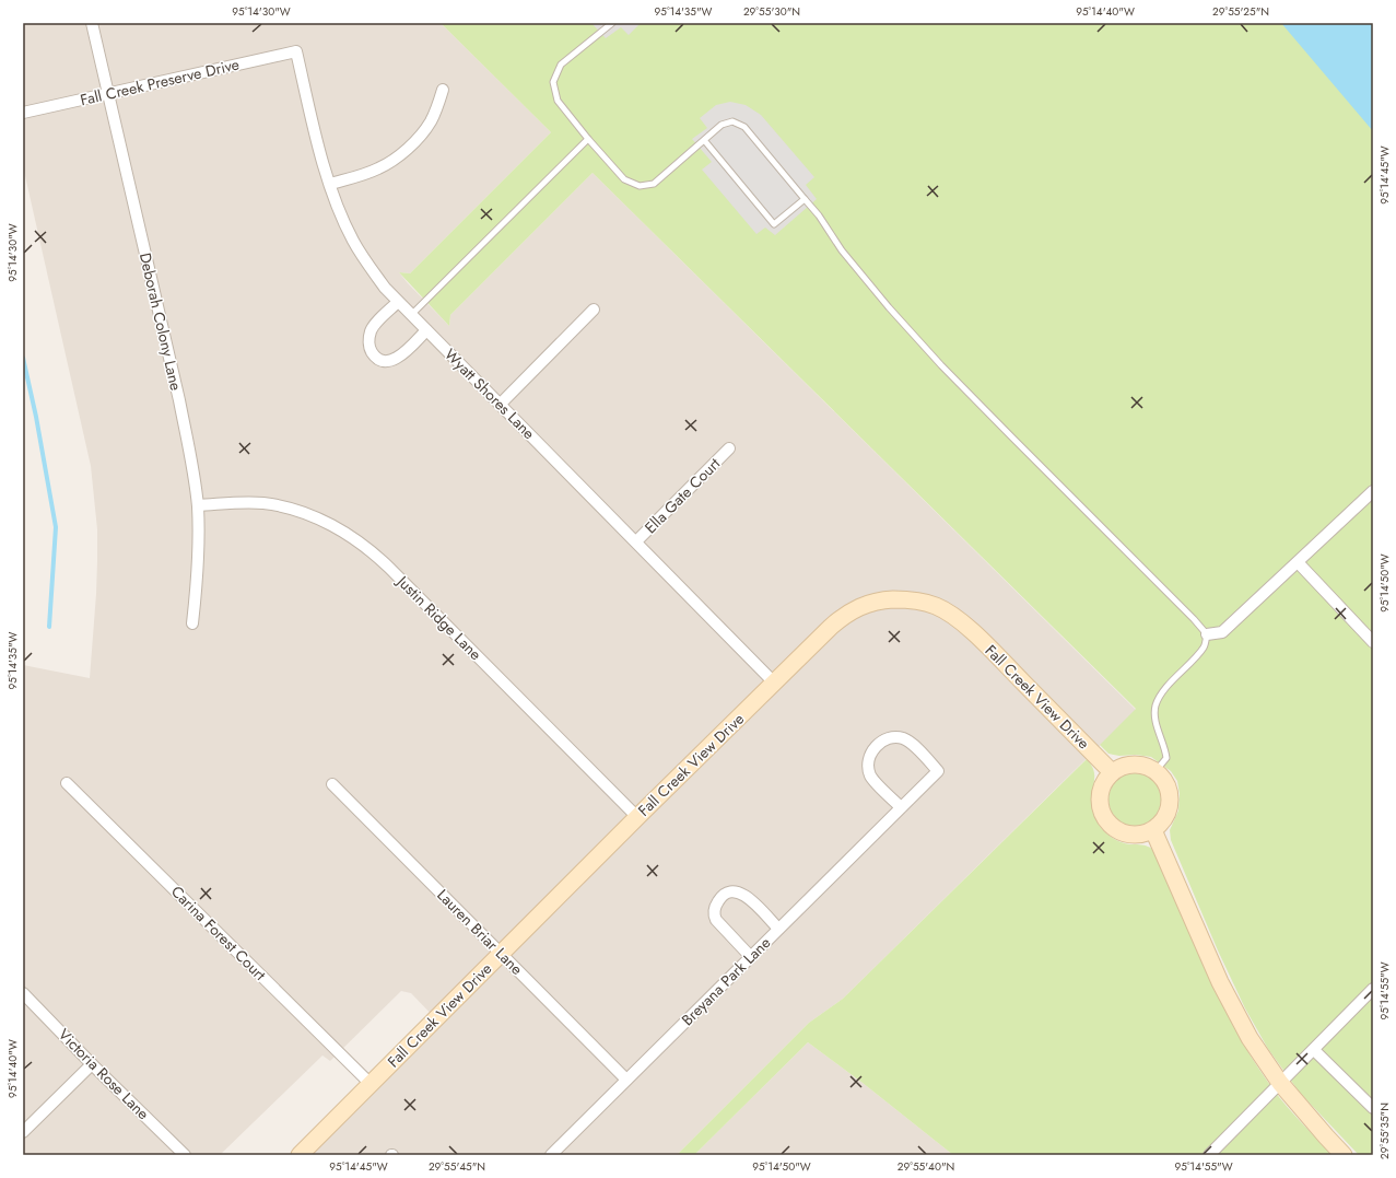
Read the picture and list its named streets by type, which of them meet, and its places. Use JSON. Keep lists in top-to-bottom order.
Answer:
{
  "streets": {
    "street": [
      "Fall Creek Preserve Drive",
      "Deborah Colony Lane",
      "Wyatt Shores Lane",
      "Ella Gate Court",
      "Justin Ridge Lane",
      "Fall Creek View Drive",
      "Lauren Briar Lane",
      "Carina Forest Court",
      "Breyana Park Lane",
      "Victoria Rose Lane"
    ]
  },
  "crossings": [
    ["Fall Creek Preserve Drive", "Deborah Colony Lane"],
    ["Fall Creek Preserve Drive", "Wyatt Shores Lane"],
    ["Deborah Colony Lane", "Justin Ridge Lane"],
    ["Wyatt Shores Lane", "Ella Gate Court"],
    ["Wyatt Shores Lane", "Fall Creek View Drive"],
    ["Justin Ridge Lane", "Fall Creek View Drive"],
    ["Fall Creek View Drive", "Lauren Briar Lane"],
    ["Fall Creek View Drive", "Carina Forest Court"],
    ["Lauren Briar Lane", "Breyana Park Lane"]
  ],
  "coordinates": [
    "95°14'30\"W",
    "95°14'35\"W",
    "29°55'30\"N",
    "95°14'40\"W",
    "29°55'25\"N",
    "95°14'45\"W",
    "95°14'50\"W",
    "95°14'55\"W",
    "29°55'35\"N",
    "29°55'45\"N",
    "29°55'40\"N"
  ]
}
